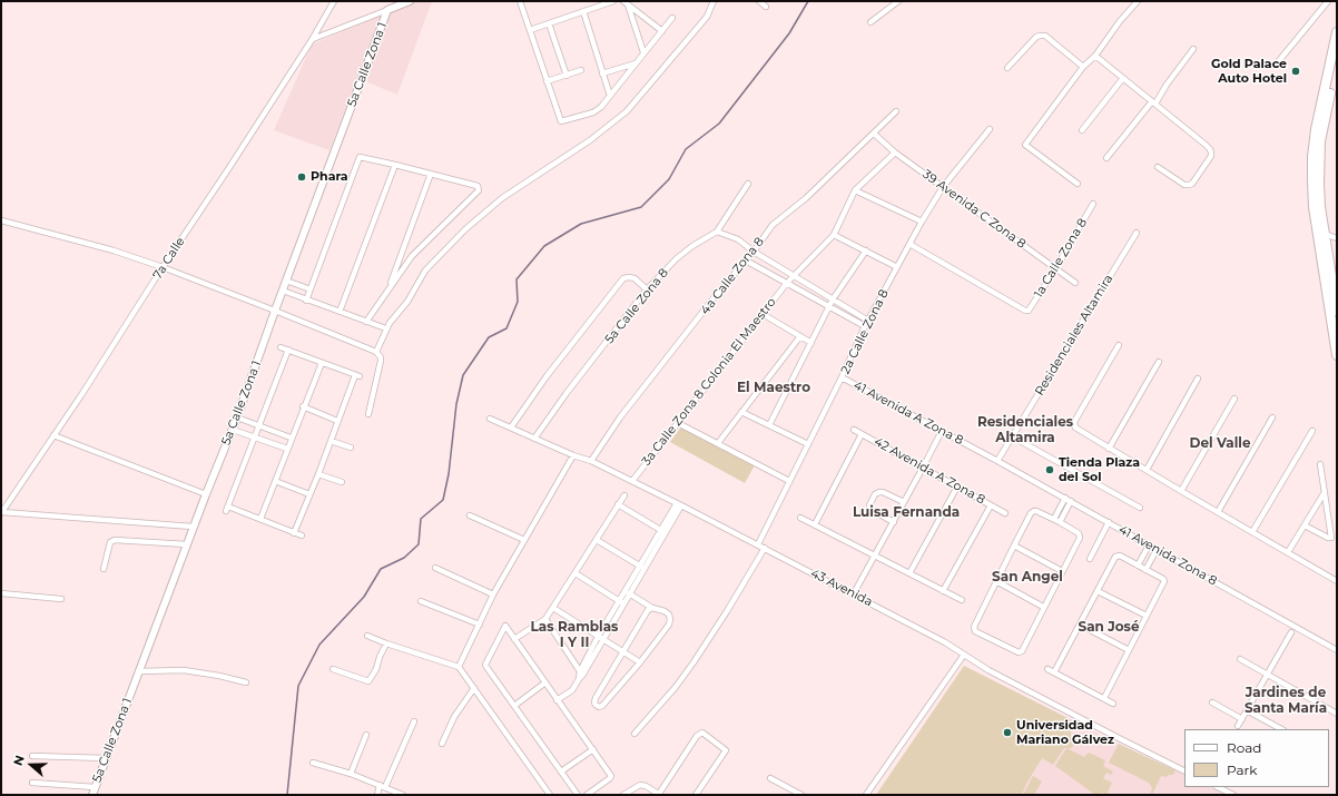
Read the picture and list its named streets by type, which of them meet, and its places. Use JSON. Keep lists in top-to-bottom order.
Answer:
{
  "streets": {
    "street": [
      "5a Calle Zona 1",
      "39 Avenida C Zona 8",
      "7a Calle",
      "1a Calle Zona 8",
      "4a Calle Zona 8",
      "5a Calle Zona 8",
      "2a Calle Zona 8",
      "Residenciales Altamira",
      "3a Calle Zona 8 Colonia El Maestro",
      "41 Avenida A Zona 8",
      "42 Avenida A Zona 8",
      "41 Avenida Zona 8",
      "43 Avenida"
    ]
  },
  "crossings": [
    ["39 Avenida C Zona 8", "1a Calle Zona 8"],
    ["39 Avenida C Zona 8", "4a Calle Zona 8"],
    ["39 Avenida C Zona 8", "2a Calle Zona 8"],
    ["1a Calle Zona 8", "2a Calle Zona 8"],
    ["4a Calle Zona 8", "43 Avenida"],
    ["5a Calle Zona 8", "43 Avenida"],
    ["2a Calle Zona 8", "41 Avenida A Zona 8"],
    ["2a Calle Zona 8", "43 Avenida"],
    ["Residenciales Altamira", "41 Avenida A Zona 8"],
    ["Residenciales Altamira", "41 Avenida Zona 8"],
    ["3a Calle Zona 8 Colonia El Maestro", "43 Avenida"],
    ["41 Avenida A Zona 8", "41 Avenida Zona 8"]
  ],
  "districts": [
    "El Maestro",
    "Residenciales Altamira",
    "Del Valle",
    "Luisa Fernanda",
    "San Angel",
    "Las Ramblas I Y II",
    "San José",
    "Jardines de Santa María"
  ],
  "places": [
    "Gold Palace Auto Hotel",
    "Phara",
    "Tienda Plaza del Sol",
    "Universidad Mariano Gálvez"
  ],
  "legend": ["Road", "Park"],
  "north": "left"
}
